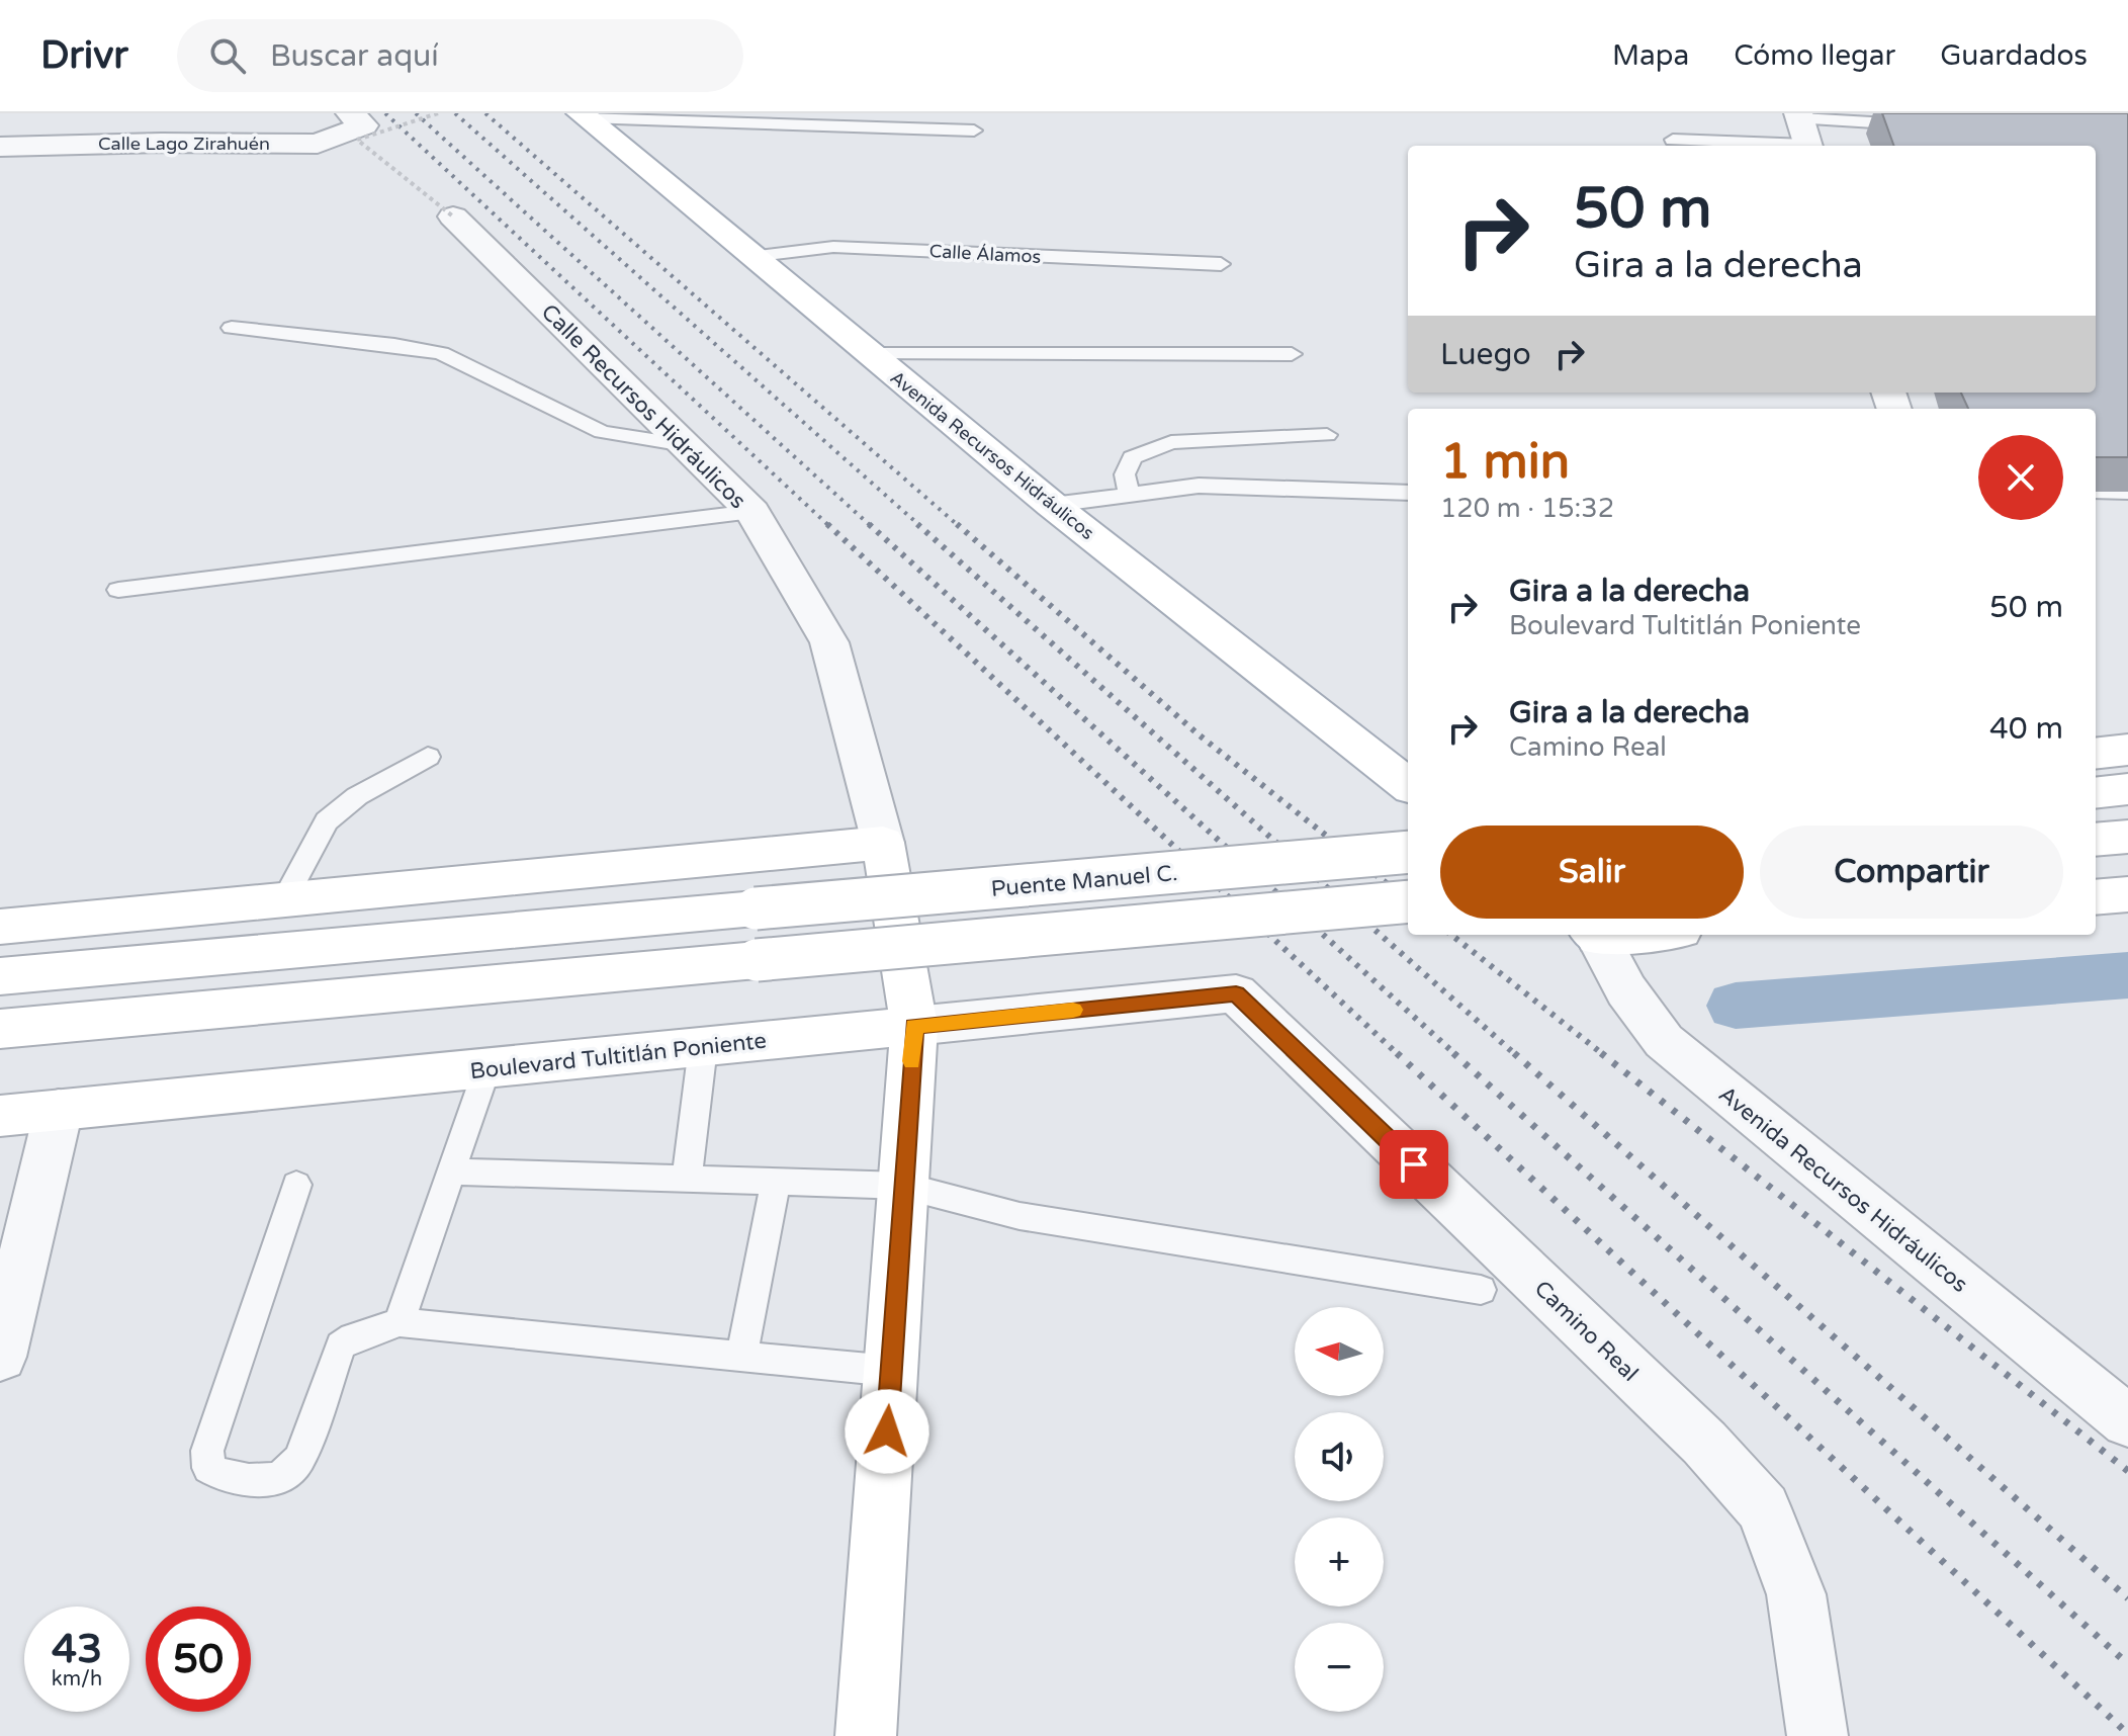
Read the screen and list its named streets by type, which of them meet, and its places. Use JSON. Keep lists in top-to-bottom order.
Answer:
{
  "streets": {
    "main road": ["Avenida Recursos Hidráulicos", "Puente Manuel C.", "Boulevard Tultitlán Poniente"],
    "street": ["Calle Lago Zirahuén", "Calle Recursos Hidráulicos", "Camino Real"],
    "lane": ["Calle Álamos"]
  },
  "crossings": [
    ["Calle Álamos", "Avenida Recursos Hidráulicos"],
    ["Boulevard Tultitlán Poniente", "Camino Real"]
  ],
  "north": "left",
  "page": {
    "header": "Drivr",
    "search": "Buscar aquí",
    "nav": ["Mapa", "Cómo llegar", "Guardados"],
    "turn": ["50 m", "Gira a la derecha"],
    "then": "Luego",
    "heading": ["1 min", "120 m · 15:32"],
    "list": [
      {
        "name": "Gira a la derecha",
        "note": "Boulevard Tultitlán Poniente",
        "value": "50 m"
      },
      {
        "name": "Gira a la derecha",
        "note": "Camino Real",
        "value": "40 m"
      }
    ],
    "buttons": ["Salir", "Compartir"],
    "map_buttons": ["+", "−"],
    "speed": "43 km/h",
    "limit": "50"
  }
}
